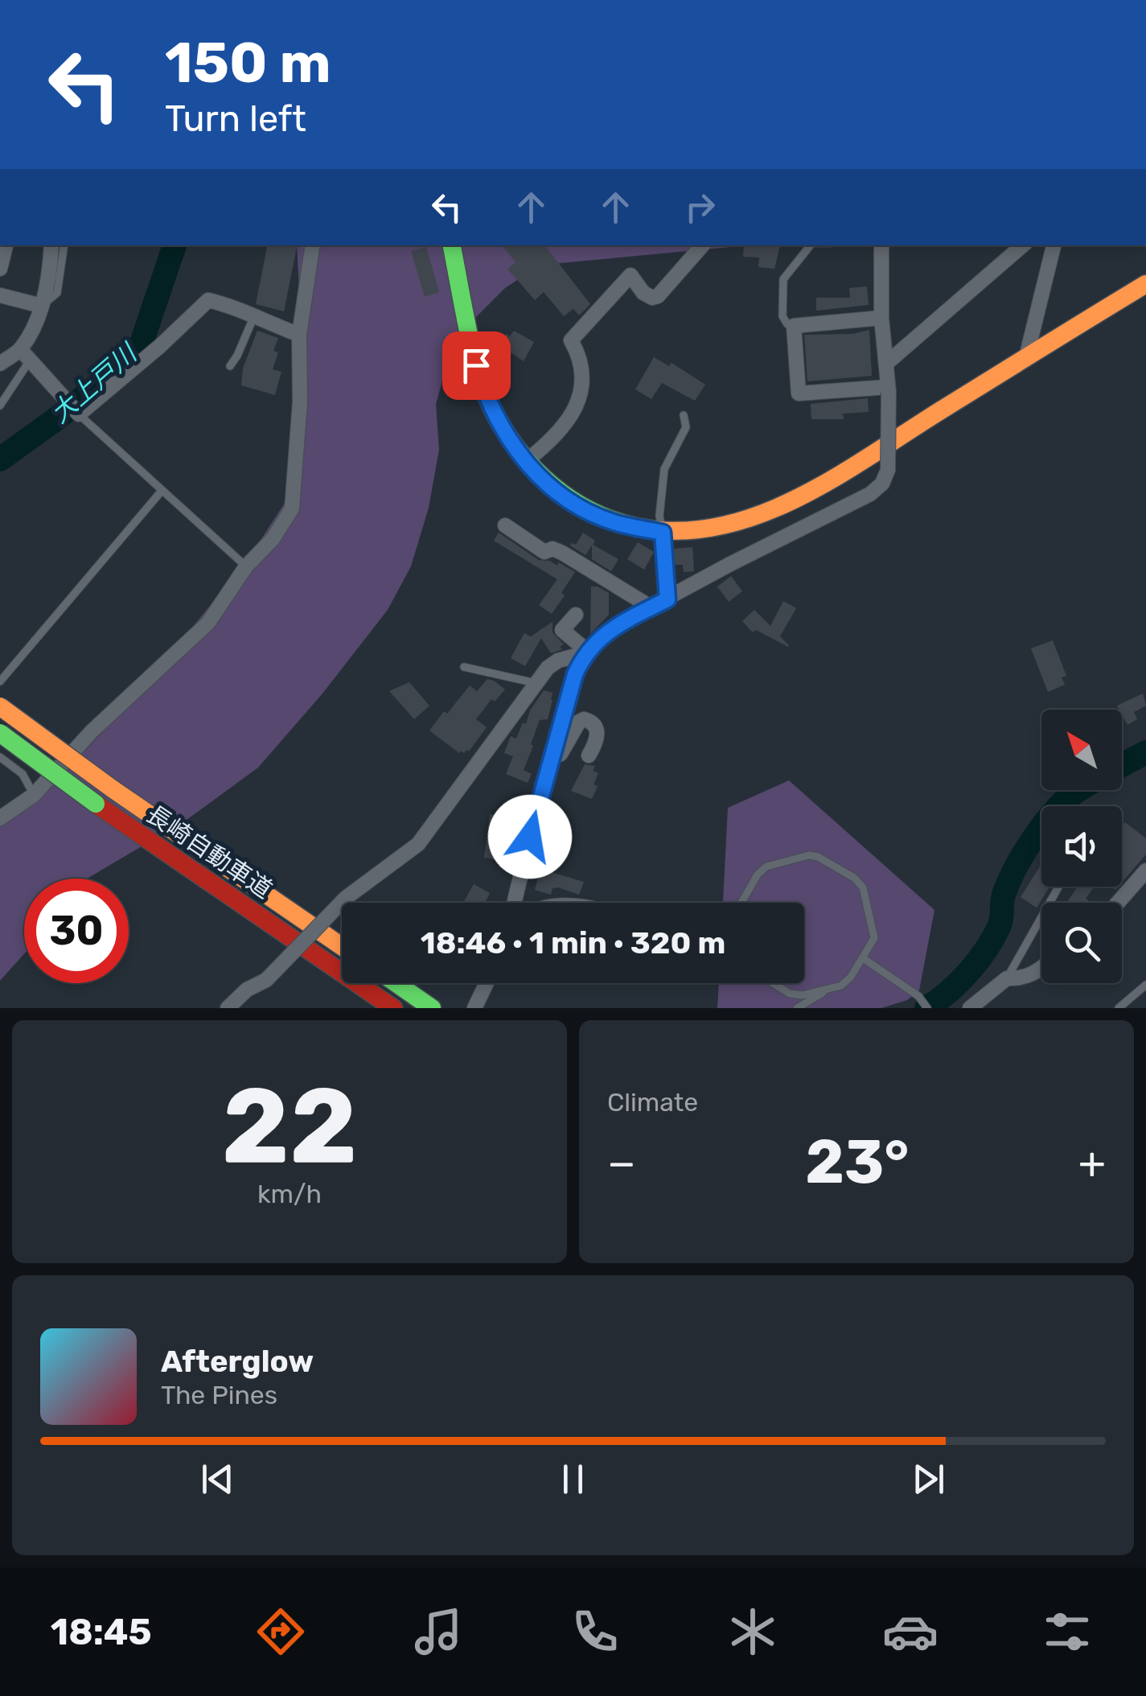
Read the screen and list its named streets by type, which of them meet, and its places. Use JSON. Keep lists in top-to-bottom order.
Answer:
{
  "streets": {
    "main road": ["長崎自動車道"]
  },
  "water": ["大上戸川"],
  "north": "top left",
  "page": {
    "turn": ["150 m", "Turn left"],
    "limit": "30",
    "trip": "18:46 · 1 min · 320 m",
    "tile": [
      ["22", "km/h"],
      "Climate"
    ],
    "heat": ["−", "23°", "+"],
    "song": ["Afterglow", "The Pines"],
    "tabs": "18:45"
  }
}
